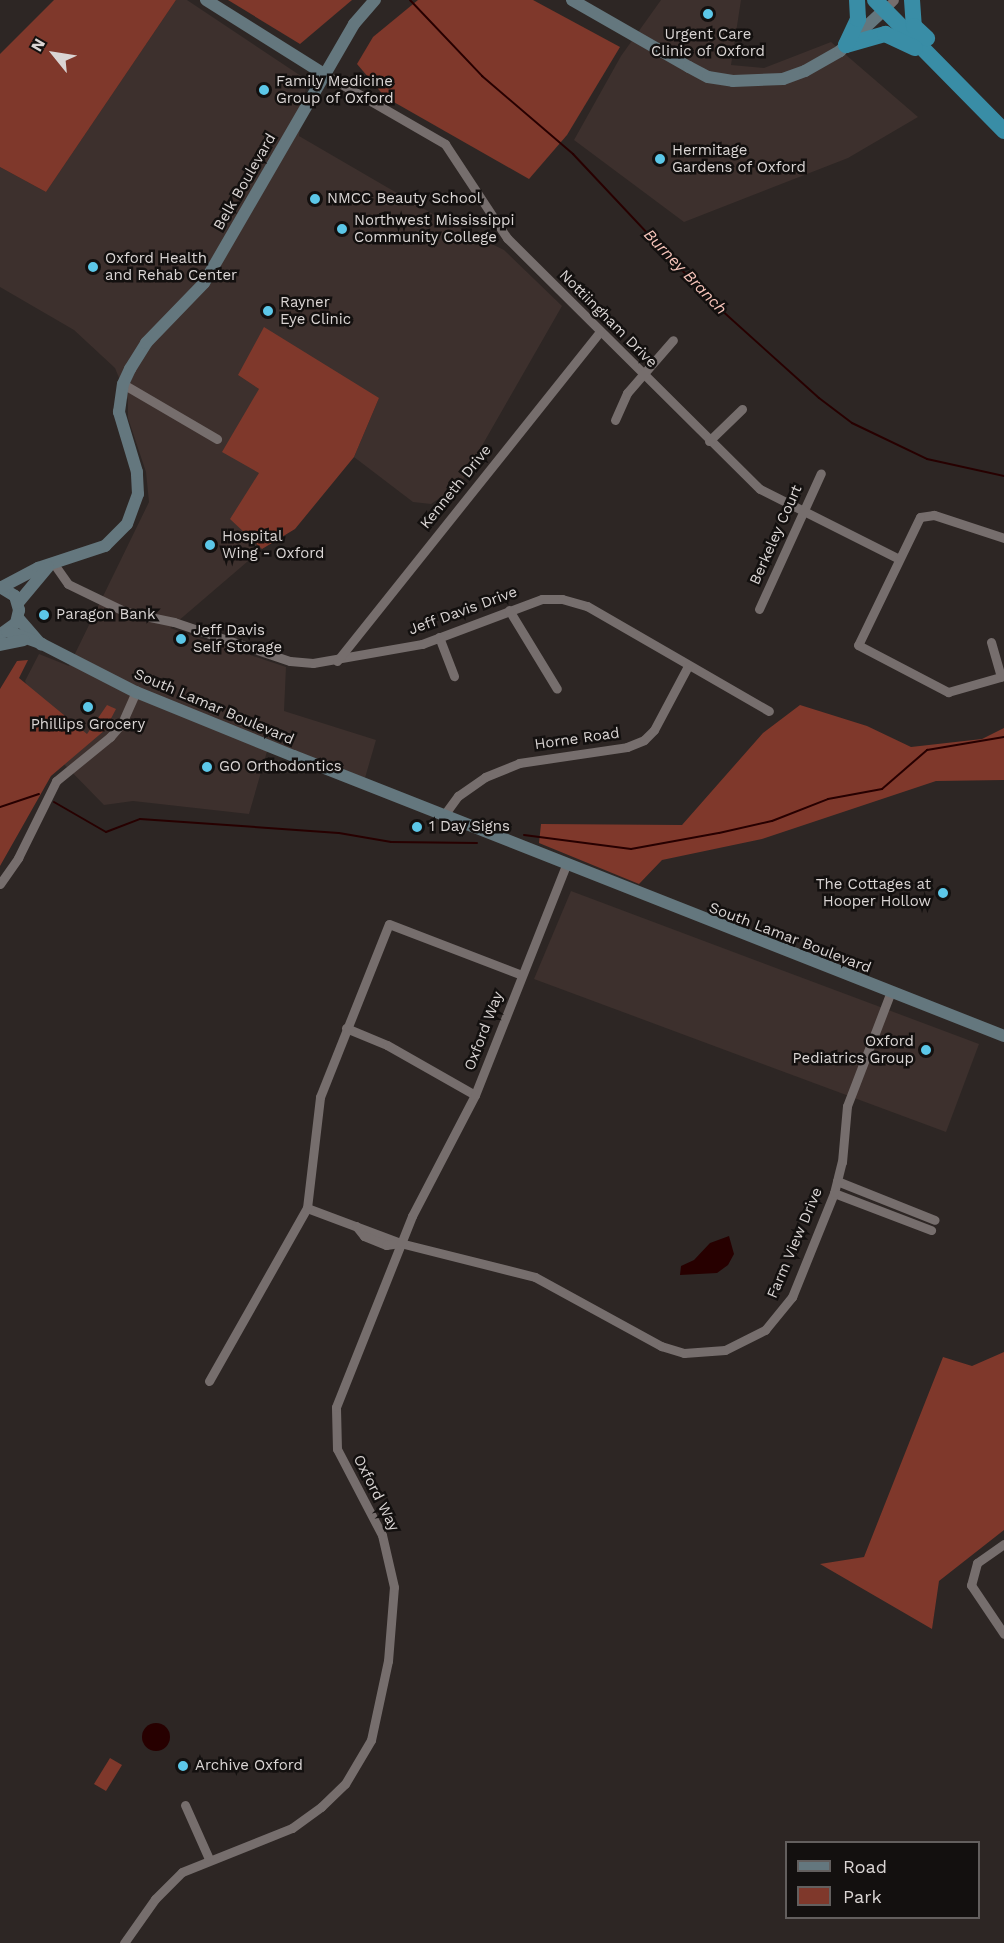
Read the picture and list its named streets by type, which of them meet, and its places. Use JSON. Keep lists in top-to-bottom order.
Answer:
{
  "streets": {
    "street": [
      "Belk Boulevard",
      "Nottiingham Drive",
      "Kenneth Drive",
      "Berkeley Court",
      "Jeff Davis Drive",
      "South Lamar Boulevard",
      "Horne Road",
      "Oxford Way",
      "Farm View Drive"
    ]
  },
  "crossings": [
    ["Belk Boulevard", "Nottiingham Drive"],
    ["Belk Boulevard", "Jeff Davis Drive"],
    ["Nottiingham Drive", "Kenneth Drive"],
    ["Nottiingham Drive", "Berkeley Court"],
    ["Kenneth Drive", "Jeff Davis Drive"],
    ["Jeff Davis Drive", "Horne Road"],
    ["South Lamar Boulevard", "Horne Road"],
    ["South Lamar Boulevard", "Oxford Way"],
    ["South Lamar Boulevard", "Farm View Drive"],
    ["Oxford Way", "Farm View Drive"]
  ],
  "water": ["Burney Branch"],
  "places": [
    "Urgent Care Clinic of Oxford",
    "Family Medicine Group of Oxford",
    "Hermitage Gardens of Oxford",
    "NMCC Beauty School",
    "Northwest Mississippi Community College",
    "Oxford Health and Rehab Center",
    "Rayner Eye Clinic",
    "Hospital Wing - Oxford",
    "Paragon Bank",
    "Jeff Davis Self Storage",
    "Phillips Grocery",
    "GO Orthodontics",
    "1 Day Signs",
    "The Cottages at Hooper Hollow",
    "Oxford Pediatrics Group",
    "Archive Oxford"
  ],
  "legend": ["Road", "Park"],
  "north": "top left"
}
